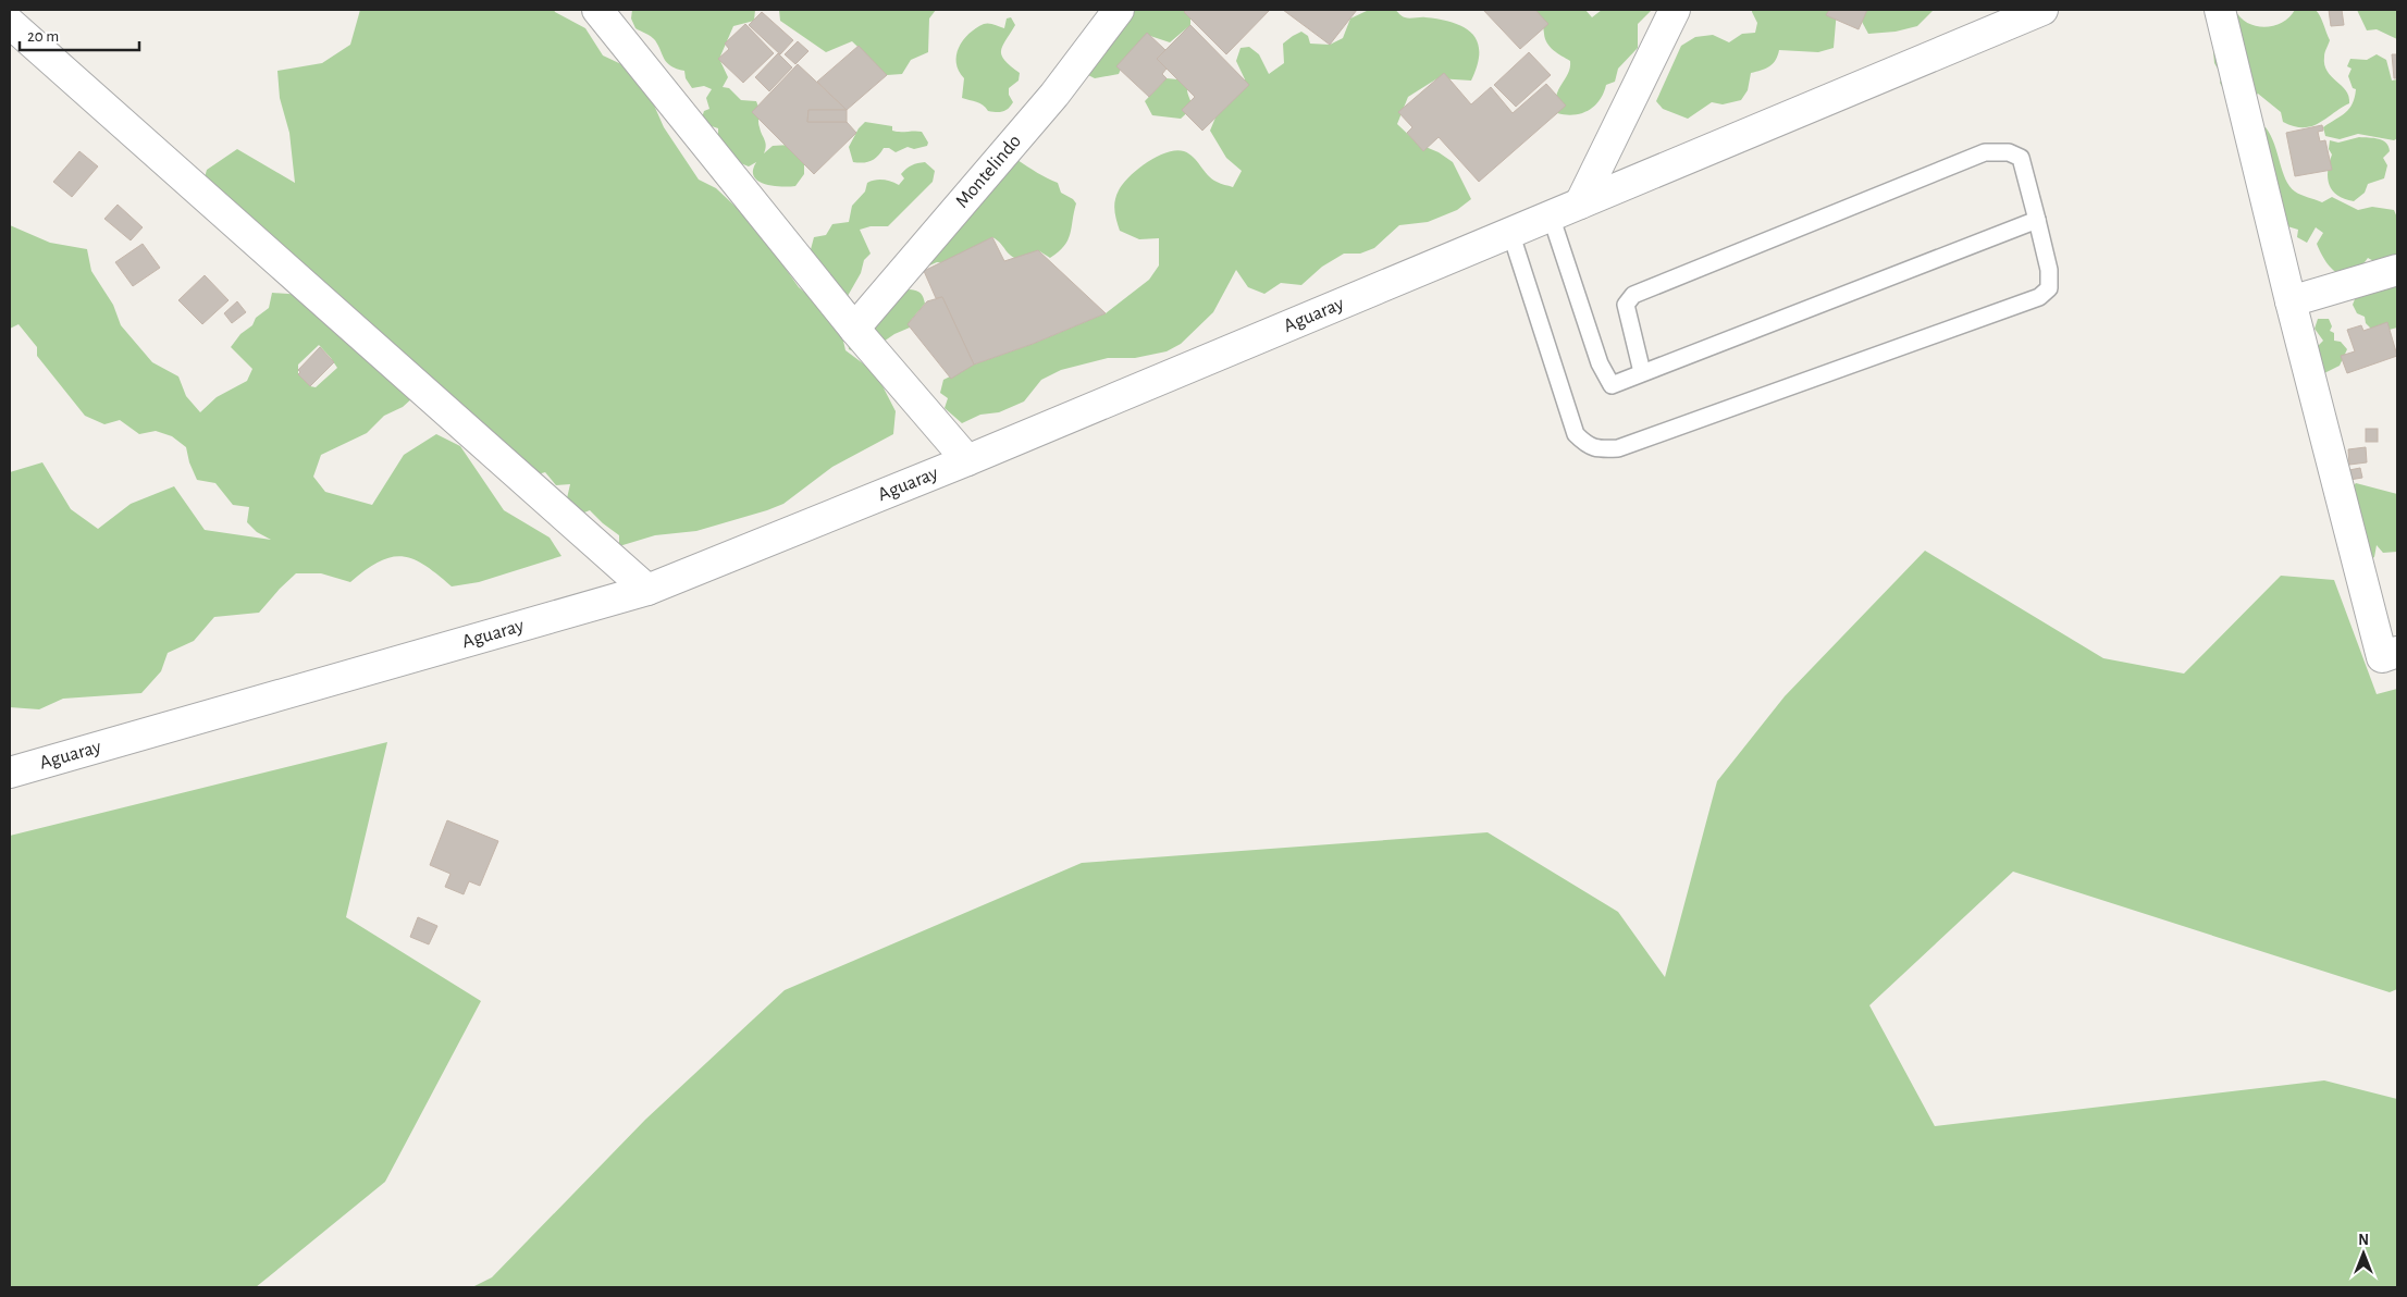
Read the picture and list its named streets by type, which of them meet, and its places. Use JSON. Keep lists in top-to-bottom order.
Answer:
{
  "streets": {
    "street": ["Montelindo", "Aguaray"]
  },
  "scale_bar": "20 m",
  "north": "top"
}
